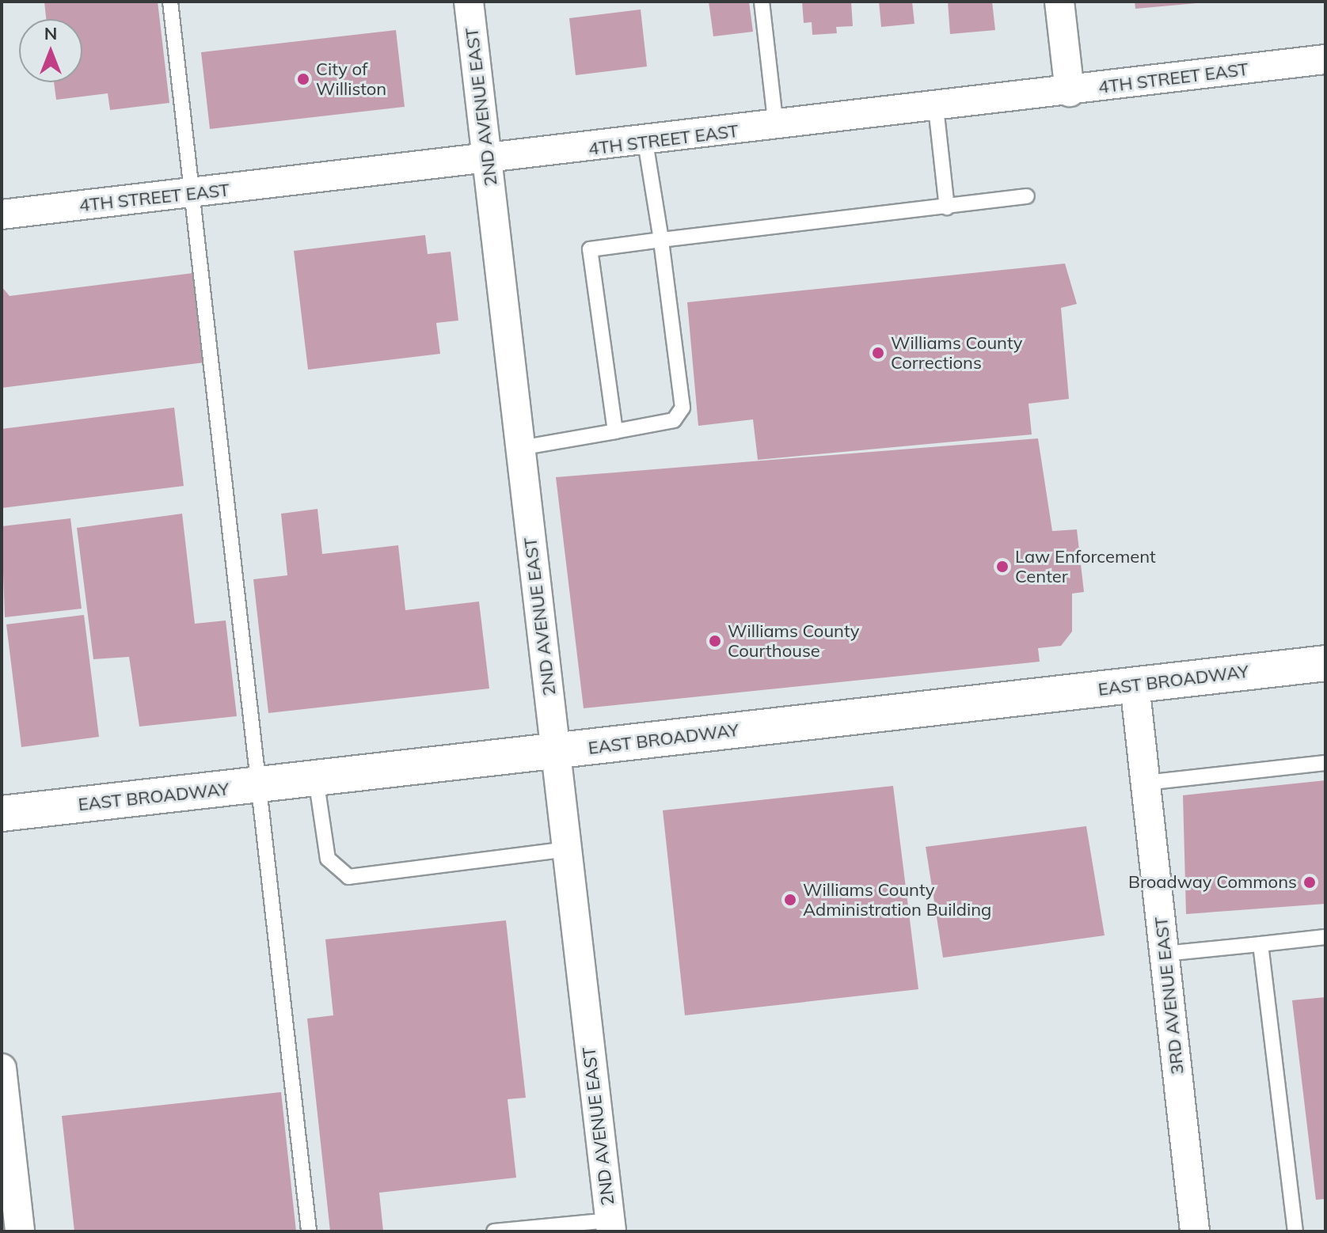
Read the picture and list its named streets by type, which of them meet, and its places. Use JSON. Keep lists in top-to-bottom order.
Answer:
{
  "streets": {
    "main road": ["EAST BROADWAY"],
    "street": ["4TH STREET EAST", "2ND AVENUE EAST", "3RD AVENUE EAST"]
  },
  "crossings": [
    ["4TH STREET EAST", "2ND AVENUE EAST"],
    ["2ND AVENUE EAST", "EAST BROADWAY"],
    ["EAST BROADWAY", "3RD AVENUE EAST"]
  ],
  "places": [
    "City of Williston",
    "Williams County Corrections",
    "Law Enforcement Center",
    "Williams County Courthouse",
    "Broadway Commons",
    "Williams County Administration Building"
  ],
  "north": "top"
}
